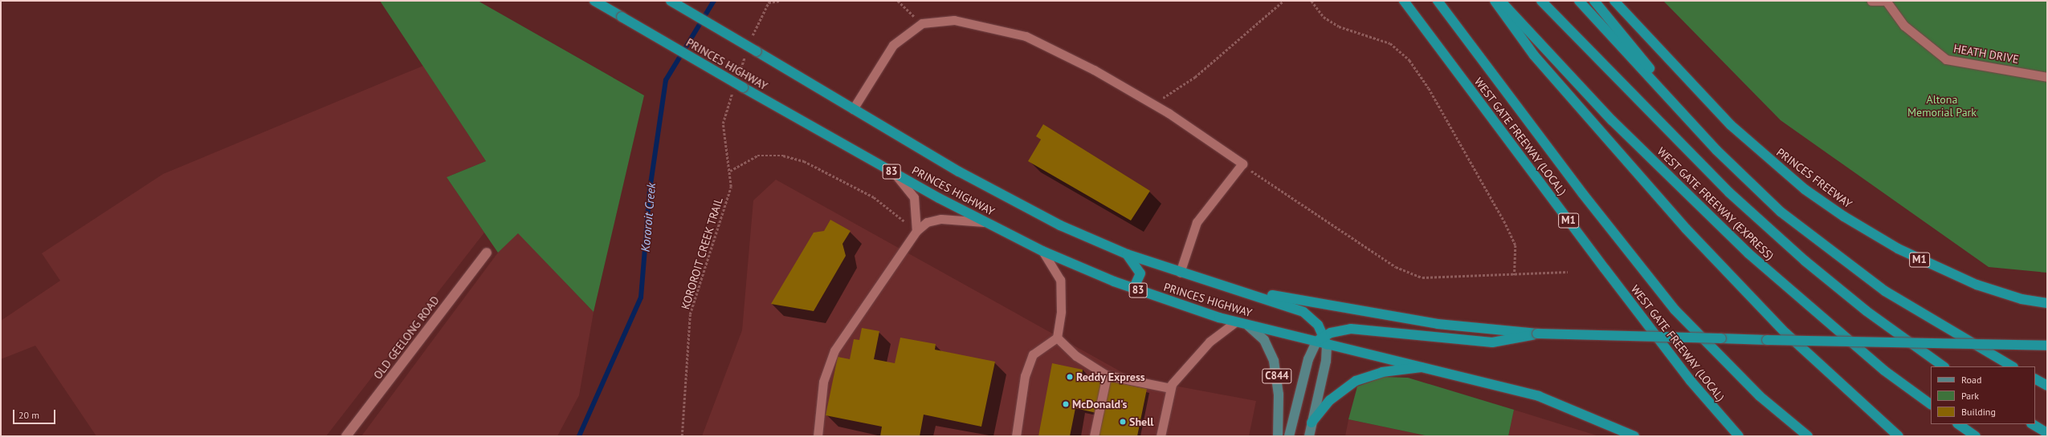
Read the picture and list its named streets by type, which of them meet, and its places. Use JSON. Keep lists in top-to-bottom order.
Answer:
{
  "streets": {
    "highway": [
      "PRINCES HIGHWAY",
      "WEST GATE FREEWAY (LOCAL)",
      "83",
      "PRINCES FREEWAY",
      "WEST GATE FREEWAY (EXPRESS)",
      "M1"
    ],
    "main road": ["C844"],
    "street": ["OLD GEELONG ROAD"],
    "lane": ["HEATH DRIVE"],
    "path": ["KOROROIT CREEK TRAIL"]
  },
  "crossings": [
    ["PRINCES HIGHWAY", "C844"]
  ],
  "water": ["Kororoit Creek"],
  "parks": ["Altona Memorial Park"],
  "places": ["Reddy Express", "McDonald's", "Shell"],
  "legend": ["Road", "Park", "Building"],
  "scale_bar": "20 m"
}
